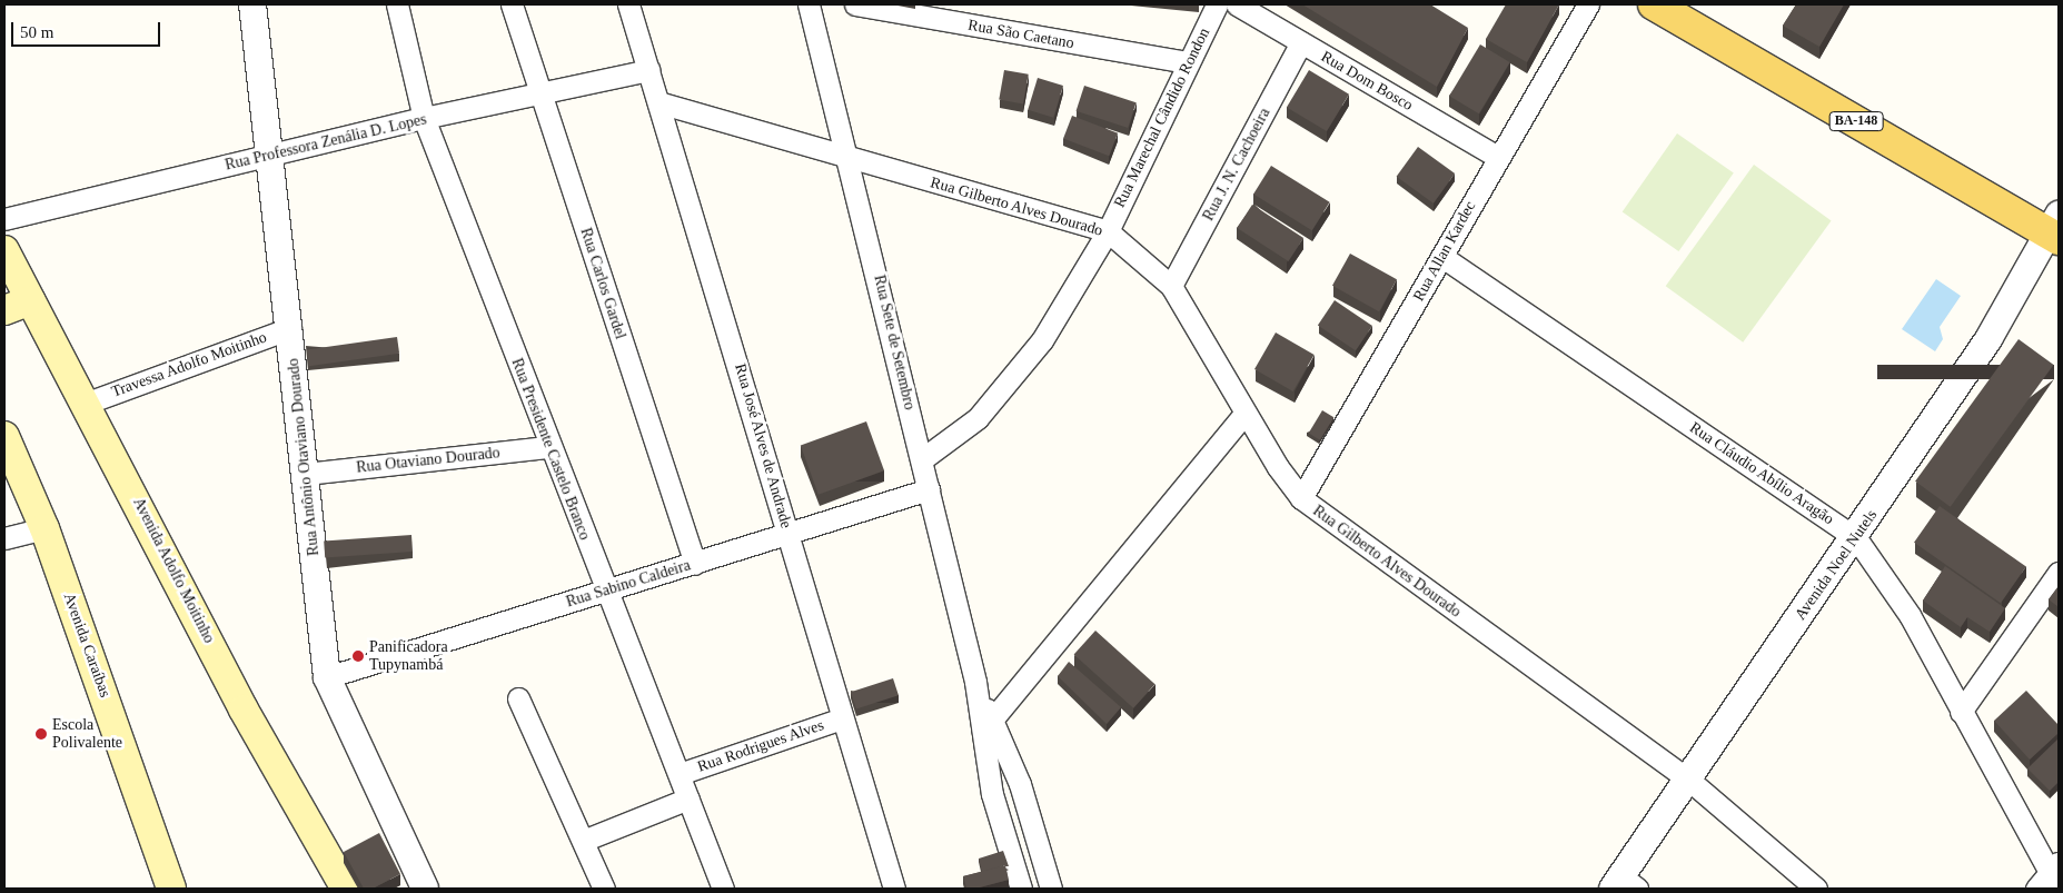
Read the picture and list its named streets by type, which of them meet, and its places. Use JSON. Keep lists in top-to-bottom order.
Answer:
{
  "streets": {
    "main road": ["BA-148", "Avenida Adolfo Moitinho", "Avenida Caraíbas"],
    "street": [
      "Rua São Caetano",
      "Rua Dom Bosco",
      "Rua Marechal Cândido Rondon",
      "Rua Professora Zenália D. Lopes",
      "Rua J. N. Cachoeira",
      "Rua Gilberto Alves Dourado",
      "Rua Allan Kardec",
      "Rua Carlos Gardel",
      "Rua Sete de Setembro",
      "Travessa Adolfo Moitinho",
      "Rua José Alves de Andrade",
      "Rua Presidente Castelo Branco",
      "Rua Antônio Otaviano Dourado",
      "Rua Otaviano Dourado",
      "Rua Cláudio Abílio Aragão",
      "Avenida Noel Nutels",
      "Rua Sabino Caldeira",
      "Rua Rodrigues Alves"
    ]
  },
  "crossings": [
    ["Rua São Caetano", "Rua Marechal Cândido Rondon"],
    ["Rua Dom Bosco", "Rua J. N. Cachoeira"],
    ["Rua Dom Bosco", "Rua Allan Kardec"],
    ["Rua Marechal Cândido Rondon", "Rua Gilberto Alves Dourado"],
    ["Rua Marechal Cândido Rondon", "Rua Sete de Setembro"],
    ["BA-148", "Avenida Noel Nutels"],
    ["Rua Professora Zenália D. Lopes", "Rua Carlos Gardel"],
    ["Rua Professora Zenália D. Lopes", "Rua José Alves de Andrade"],
    ["Rua Professora Zenália D. Lopes", "Rua Presidente Castelo Branco"],
    ["Rua Professora Zenália D. Lopes", "Rua Antônio Otaviano Dourado"],
    ["Rua J. N. Cachoeira", "Rua Gilberto Alves Dourado"],
    ["Rua Gilberto Alves Dourado", "Rua Allan Kardec"],
    ["Rua Gilberto Alves Dourado", "Rua Sete de Setembro"],
    ["Rua Gilberto Alves Dourado", "Rua José Alves de Andrade"],
    ["Rua Gilberto Alves Dourado", "Avenida Noel Nutels"],
    ["Rua Allan Kardec", "Rua Cláudio Abílio Aragão"],
    ["Rua Carlos Gardel", "Rua Sabino Caldeira"],
    ["Rua Sete de Setembro", "Rua Sabino Caldeira"],
    ["Travessa Adolfo Moitinho", "Rua Antônio Otaviano Dourado"],
    ["Travessa Adolfo Moitinho", "Avenida Adolfo Moitinho"],
    ["Rua José Alves de Andrade", "Rua Sabino Caldeira"],
    ["Rua José Alves de Andrade", "Rua Rodrigues Alves"],
    ["Rua Presidente Castelo Branco", "Rua Otaviano Dourado"],
    ["Rua Presidente Castelo Branco", "Rua Sabino Caldeira"],
    ["Rua Presidente Castelo Branco", "Rua Rodrigues Alves"],
    ["Rua Antônio Otaviano Dourado", "Rua Otaviano Dourado"],
    ["Rua Antônio Otaviano Dourado", "Rua Sabino Caldeira"],
    ["Rua Cláudio Abílio Aragão", "Avenida Noel Nutels"]
  ],
  "places": ["Panificadora Tupynambá", "Escola Polivalente"],
  "scale_bar": "50 m"
}
